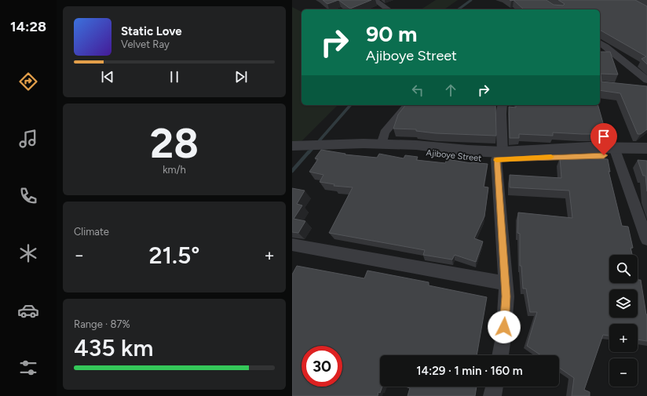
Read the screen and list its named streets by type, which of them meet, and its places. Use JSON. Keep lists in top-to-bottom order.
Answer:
{
  "streets": {
    "street": ["Ajiboye Street"]
  },
  "page": {
    "tabs": "14:28",
    "turn": ["90 m", "Ajiboye Street"],
    "song": ["Static Love", "Velvet Ray"],
    "tile": [
      ["28", "km/h"],
      "Climate",
      ["Range · 87%", "435 km"]
    ],
    "heat": ["−", "21.5°", "+"],
    "map_buttons": ["+", "−"],
    "limit": "30",
    "trip": "14:29 · 1 min · 160 m"
  }
}
